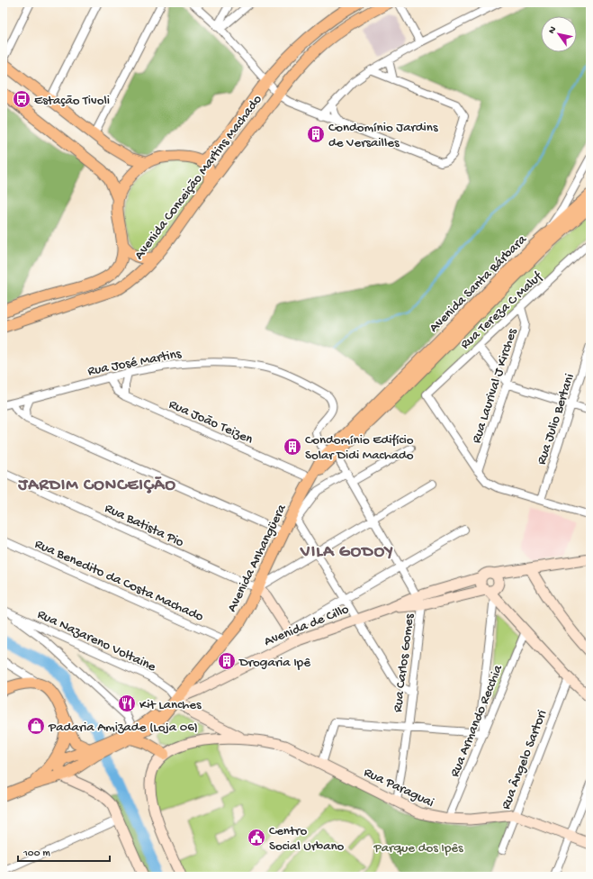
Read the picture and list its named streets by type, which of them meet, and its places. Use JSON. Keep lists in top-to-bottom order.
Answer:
{
  "streets": {
    "main road": [
      "Avenida Conceição Martins Machado",
      "Avenida Santa Bárbara",
      "Avenida Anhangüera",
      "Avenida de Cillo",
      "Rua Paraguai"
    ],
    "street": [
      "Rua Tereza C Maluf",
      "Rua José Martins",
      "Rua Laurival J Kirches",
      "Rua Julio Bertani",
      "Rua João Teizen",
      "Rua Batista Pio",
      "Rua Benedito da Costa Machado",
      "Rua Nazareno Voltaine",
      "Rua Carlos Gomes",
      "Rua Armando Recchia",
      "Rua Ângelo Sartori"
    ]
  },
  "crossings": [
    ["Avenida Santa Bárbara", "Avenida Anhangüera"],
    ["Rua Tereza C Maluf", "Rua Laurival J Kirches"],
    ["Rua José Martins", "Rua João Teizen"],
    ["Rua José Martins", "Avenida Anhangüera"],
    ["Rua João Teizen", "Avenida Anhangüera"],
    ["Rua Batista Pio", "Avenida Anhangüera"],
    ["Avenida Anhangüera", "Rua Benedito da Costa Machado"],
    ["Avenida Anhangüera", "Avenida de Cillo"],
    ["Avenida Anhangüera", "Rua Nazareno Voltaine"],
    ["Avenida Anhangüera", "Rua Paraguai"],
    ["Avenida de Cillo", "Rua Nazareno Voltaine"],
    ["Avenida de Cillo", "Rua Carlos Gomes"],
    ["Avenida de Cillo", "Rua Paraguai"],
    ["Rua Nazareno Voltaine", "Rua Paraguai"],
    ["Rua Carlos Gomes", "Rua Paraguai"],
    ["Rua Armando Recchia", "Rua Paraguai"],
    ["Rua Ângelo Sartori", "Rua Paraguai"]
  ],
  "districts": ["JARDIM CONCEIÇÃO", "VILA GODOY"],
  "parks": ["Parque dos Ipês"],
  "places": {
    "bus stop": ["Estação Tivoli"],
    "building": ["Condomínio Jardins de Versailles", "Condomínio Edifício Solar Didi Machado", "Drogaria Ipê"],
    "restaurant": ["Kit Lanches"],
    "shop": ["Padaria Amizade (Loja 06)"],
    "public building": ["Centro Social Urbano"]
  },
  "scale_bar": "100 m",
  "north": "top left"
}
